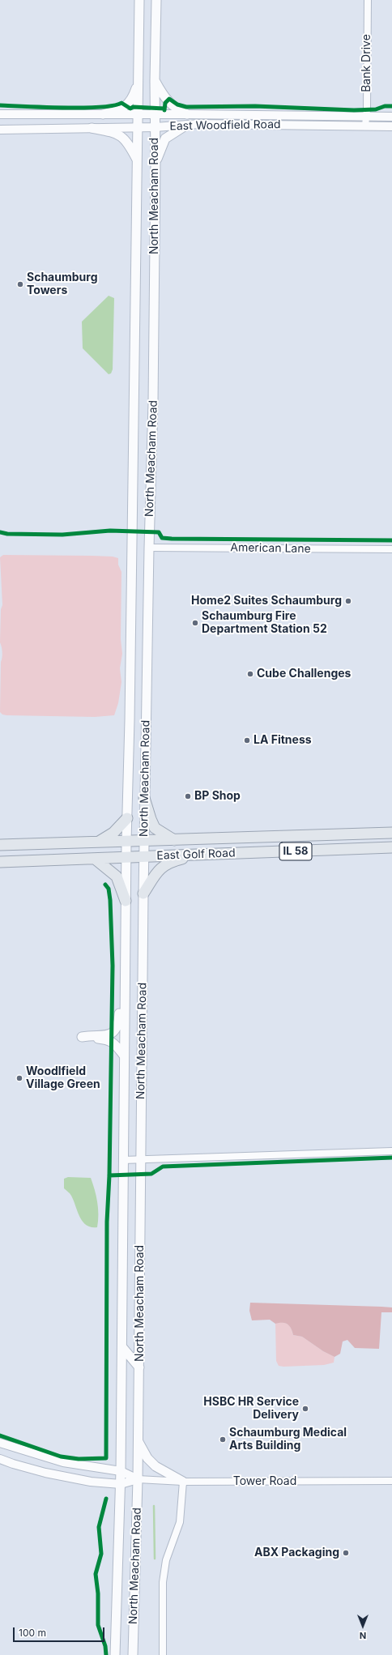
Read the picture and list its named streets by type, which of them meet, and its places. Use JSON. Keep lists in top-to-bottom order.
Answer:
{
  "streets": {
    "main road": ["North Meacham Road", "IL 58", "East Golf Road"],
    "street": [
      "Bank Drive",
      "East Woodfield Road",
      "American Lane",
      "Tower Road"
    ]
  },
  "crossings": [
    ["Bank Drive", "East Woodfield Road"],
    ["East Woodfield Road", "North Meacham Road"],
    ["North Meacham Road", "American Lane"],
    ["North Meacham Road", "East Golf Road"],
    ["North Meacham Road", "Tower Road"]
  ],
  "places": [
    "Schaumburg Towers",
    "Home2 Suites Schaumburg",
    "Schaumburg Fire Department Station 52",
    "Cube Challenges",
    "LA Fitness",
    "BP Shop",
    "Woodlfield Village Green",
    "HSBC HR Service Delivery",
    "Schaumburg Medical Arts Building",
    "ABX Packaging"
  ],
  "scale_bar": "100 m",
  "north": "bottom"
}
